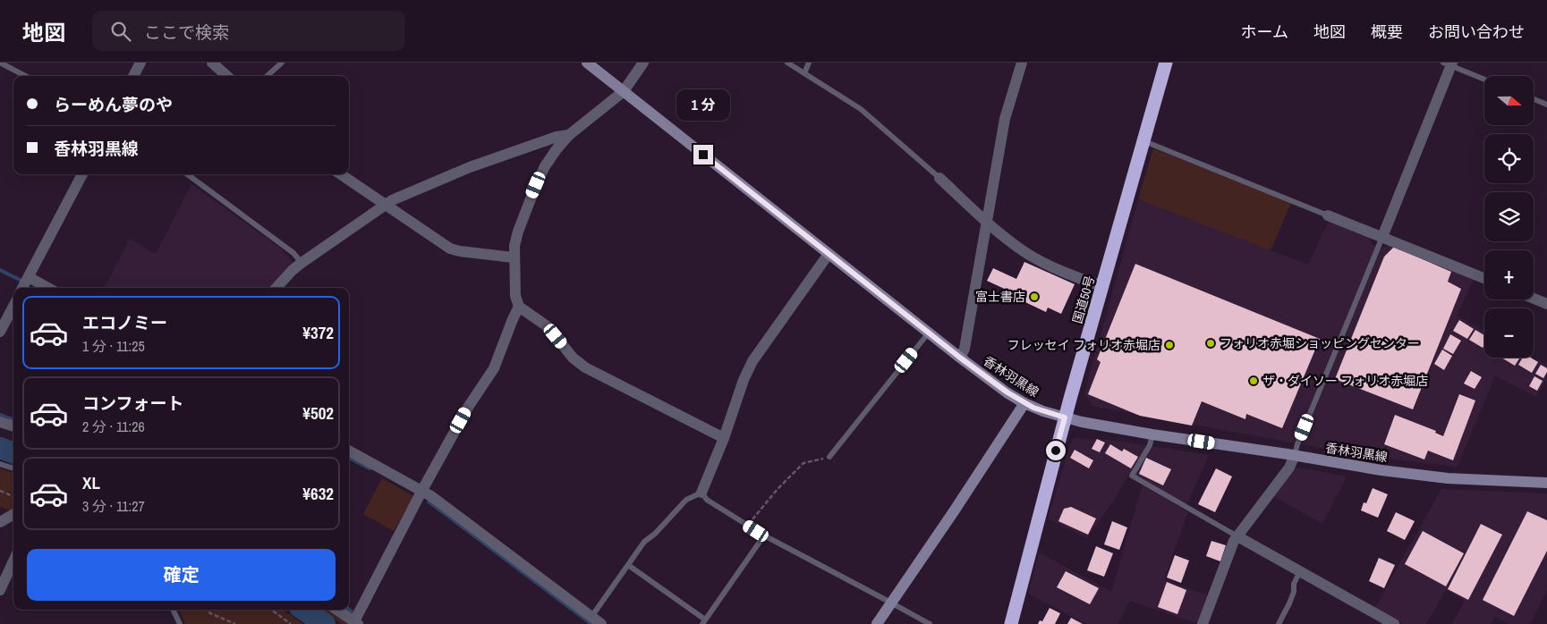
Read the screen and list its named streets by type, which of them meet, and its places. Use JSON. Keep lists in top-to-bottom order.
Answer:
{
  "streets": {
    "highway": ["国道50号"],
    "main road": ["香林羽黒線"]
  },
  "crossings": [
    ["国道50号", "香林羽黒線"]
  ],
  "places": [
    "富士書店",
    "フォリオ赤堀ショッピングセンター",
    "フレッセイ フォリオ赤堀店",
    "ザ・ダイソー フォリオ赤堀店"
  ],
  "north": "right",
  "page": {
    "header": "地図",
    "search": "ここで検索",
    "nav": [
      "ホーム",
      "地図",
      "概要",
      "お問い合わせ"
    ],
    "map_buttons": ["+", "−"],
    "banner": ["らーめん夢のや", "香林羽黒線"],
    "bubble": "1 分",
    "list": [
      {
        "name": "エコノミー",
        "note": "1 分 · 11:25",
        "value": "¥372"
      },
      {
        "name": "コンフォート",
        "note": "2 分 · 11:26",
        "value": "¥502"
      },
      {
        "name": "XL",
        "note": "3 分 · 11:27",
        "value": "¥632"
      }
    ],
    "buttons": "確定"
  }
}
